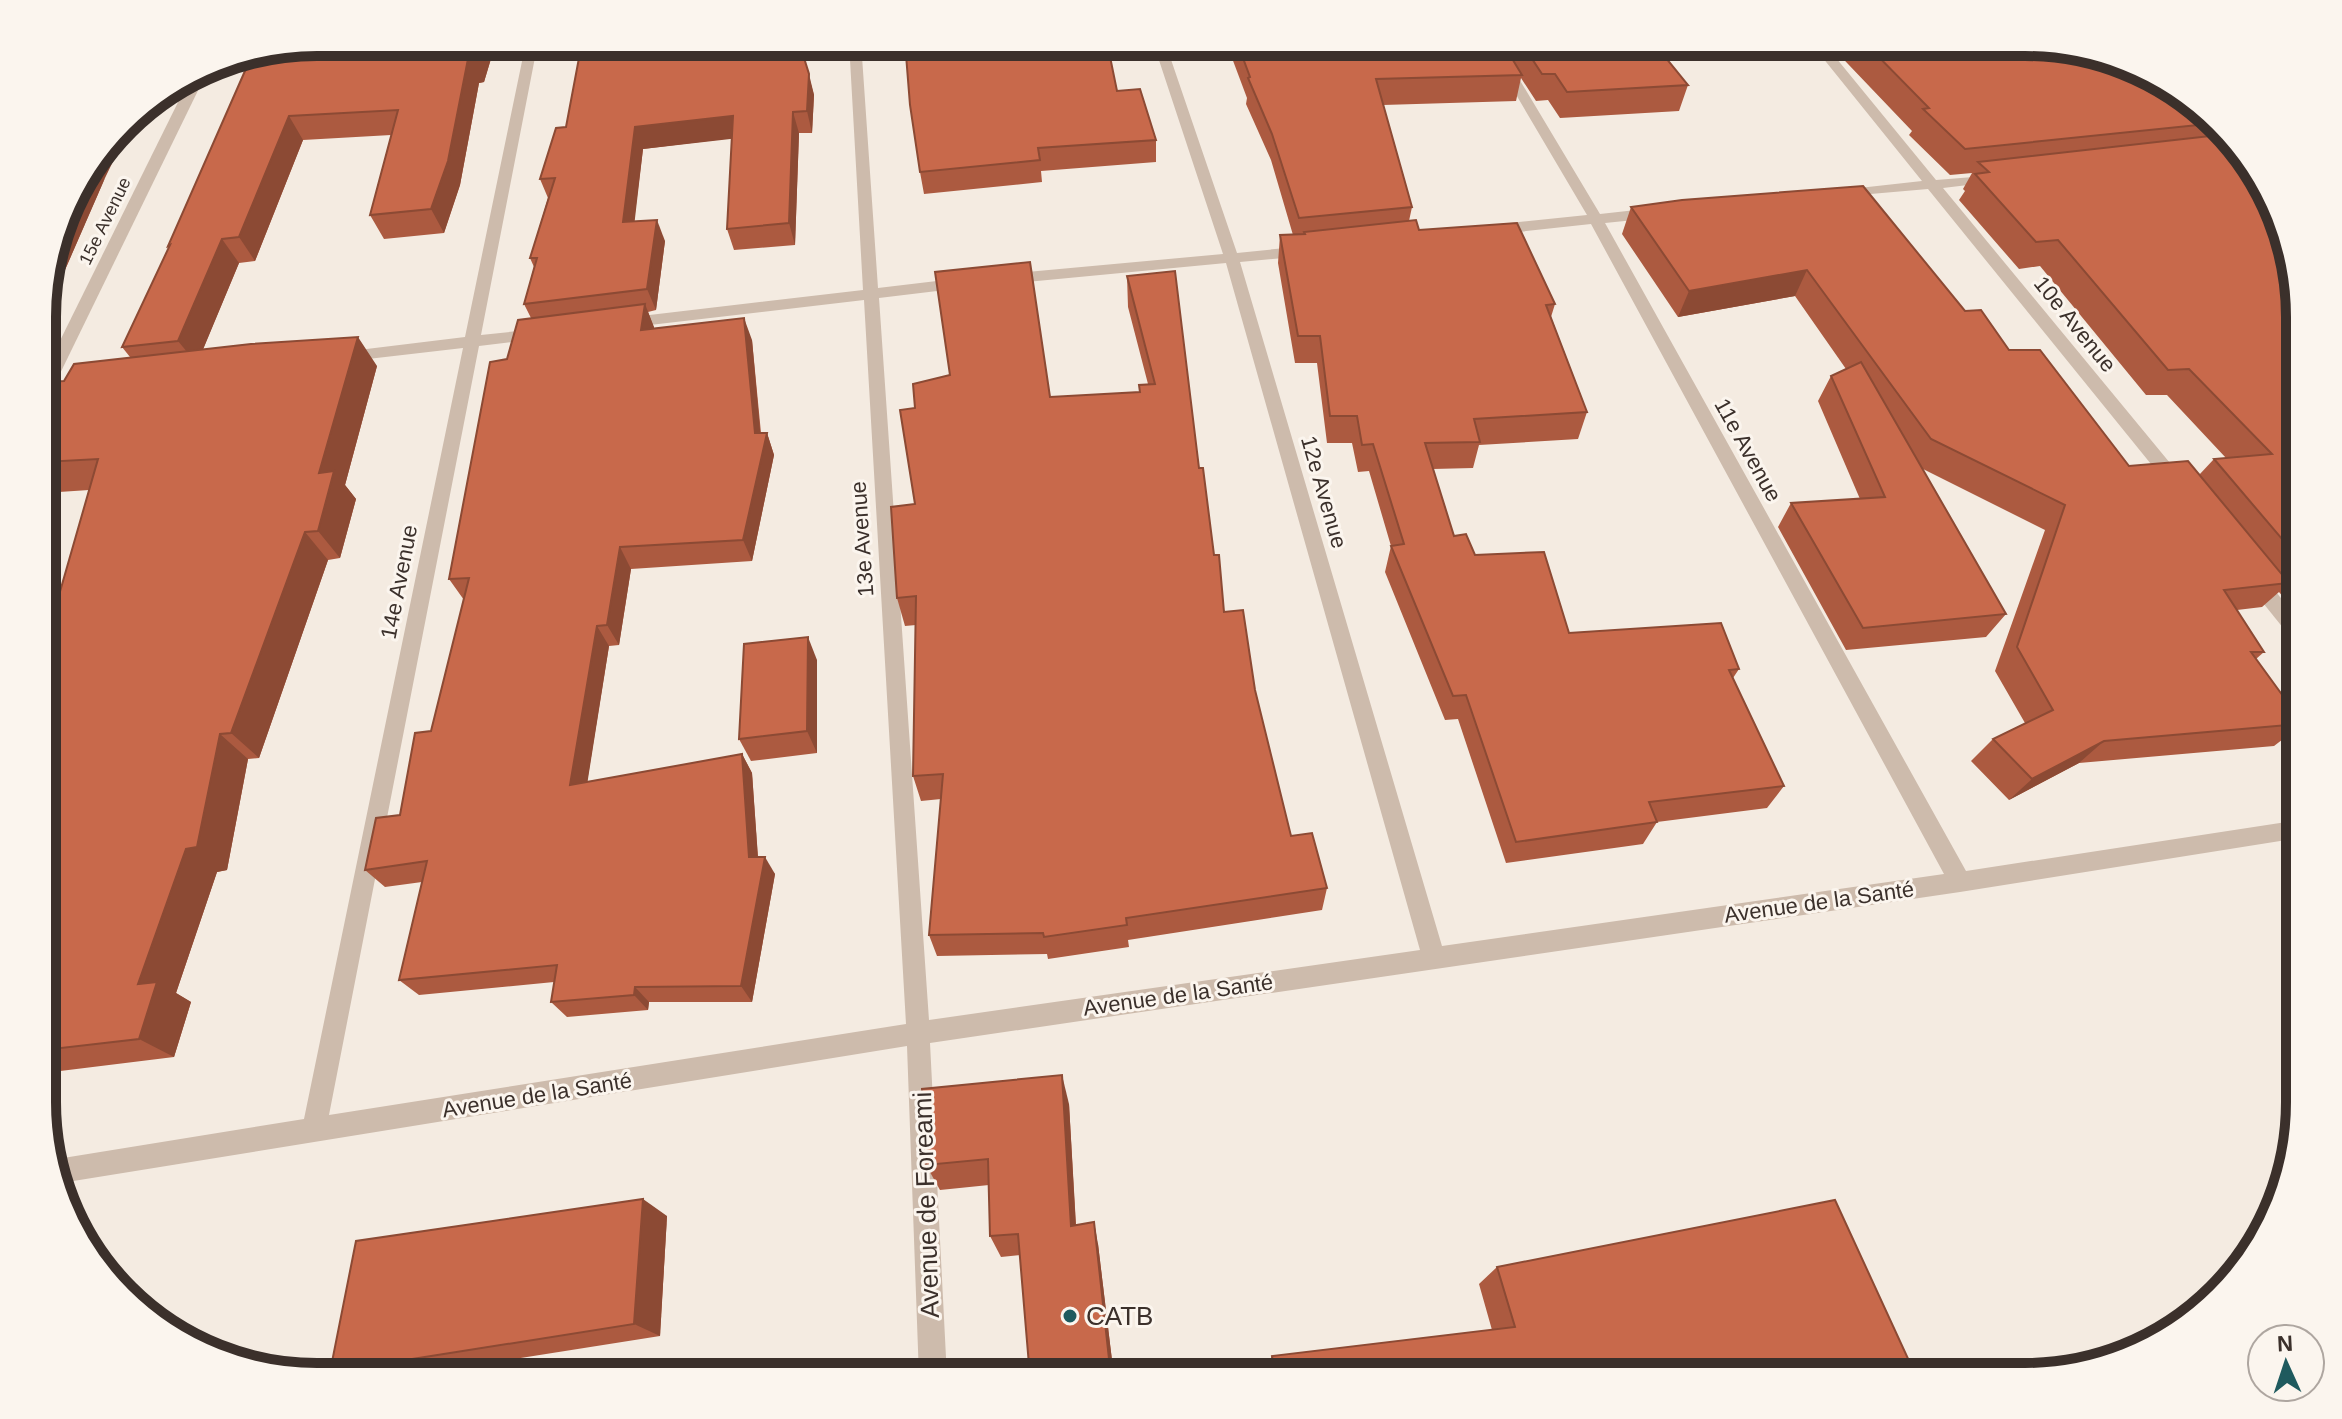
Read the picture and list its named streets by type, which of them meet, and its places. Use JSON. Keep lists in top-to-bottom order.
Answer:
{
  "streets": {
    "street": [
      "15e Avenue",
      "10e Avenue",
      "11e Avenue",
      "12e Avenue",
      "13e Avenue",
      "14e Avenue",
      "Avenue de la Santé",
      "Avenue de Foreami"
    ]
  },
  "crossings": [
    ["11e Avenue", "Avenue de la Santé"],
    ["12e Avenue", "Avenue de la Santé"],
    ["13e Avenue", "Avenue de la Santé"],
    ["13e Avenue", "Avenue de Foreami"],
    ["14e Avenue", "Avenue de la Santé"],
    ["Avenue de la Santé", "Avenue de Foreami"]
  ],
  "places": ["CATB"],
  "north": "top"
}
